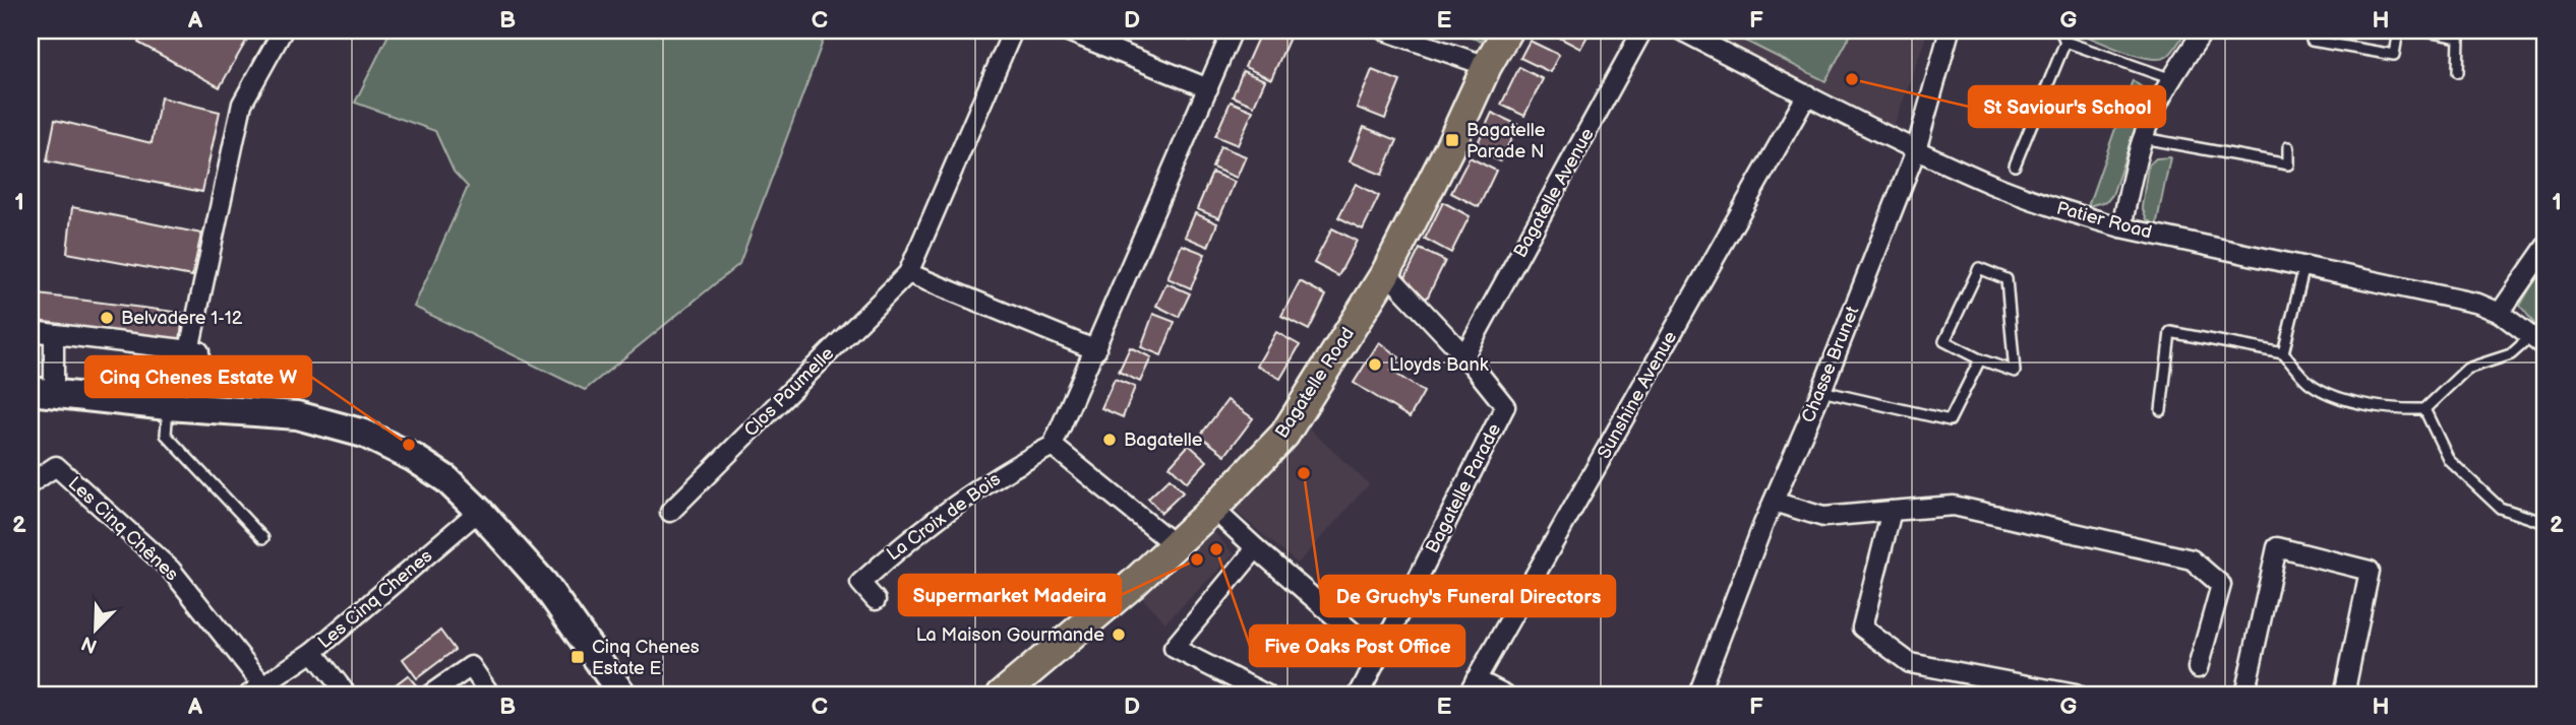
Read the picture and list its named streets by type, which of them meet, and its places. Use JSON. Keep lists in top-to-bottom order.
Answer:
{
  "streets": {
    "main road": ["Bagatelle Road"],
    "street": [
      "Bagatelle Avenue",
      "Patier Road",
      "Chasse Brunet",
      "Clos Paumelle",
      "Sunshine Avenue",
      "Bagatelle Parade",
      "La Croix de Bois",
      "Les Cinq Chênes",
      "Les Cinq Chenes"
    ]
  },
  "crossings": [
    ["Bagatelle Avenue", "Bagatelle Parade"],
    ["Patier Road", "Chasse Brunet"],
    ["Patier Road", "Sunshine Avenue"],
    ["Bagatelle Road", "Bagatelle Parade"],
    ["Les Cinq Chênes", "Les Cinq Chenes"]
  ],
  "places": {
    "other": [
      "St Saviour's School",
      "Belvadere 1-12",
      "Lloyds Bank",
      "Bagatelle",
      "Cinq Chenes Estate W",
      "De Gruchy's Funeral Directors",
      "Five Oaks Post Office",
      "Supermarket Madeira",
      "La Maison Gourmande"
    ],
    "transit": ["Bagatelle Parade N", "Cinq Chenes Estate E"]
  },
  "north": "bottom left",
  "grid": {
    "columns": [
      "A",
      "B",
      "C",
      "D",
      "E",
      "F",
      "G",
      "H"
    ],
    "rows": ["1", "2"]
  }
}
